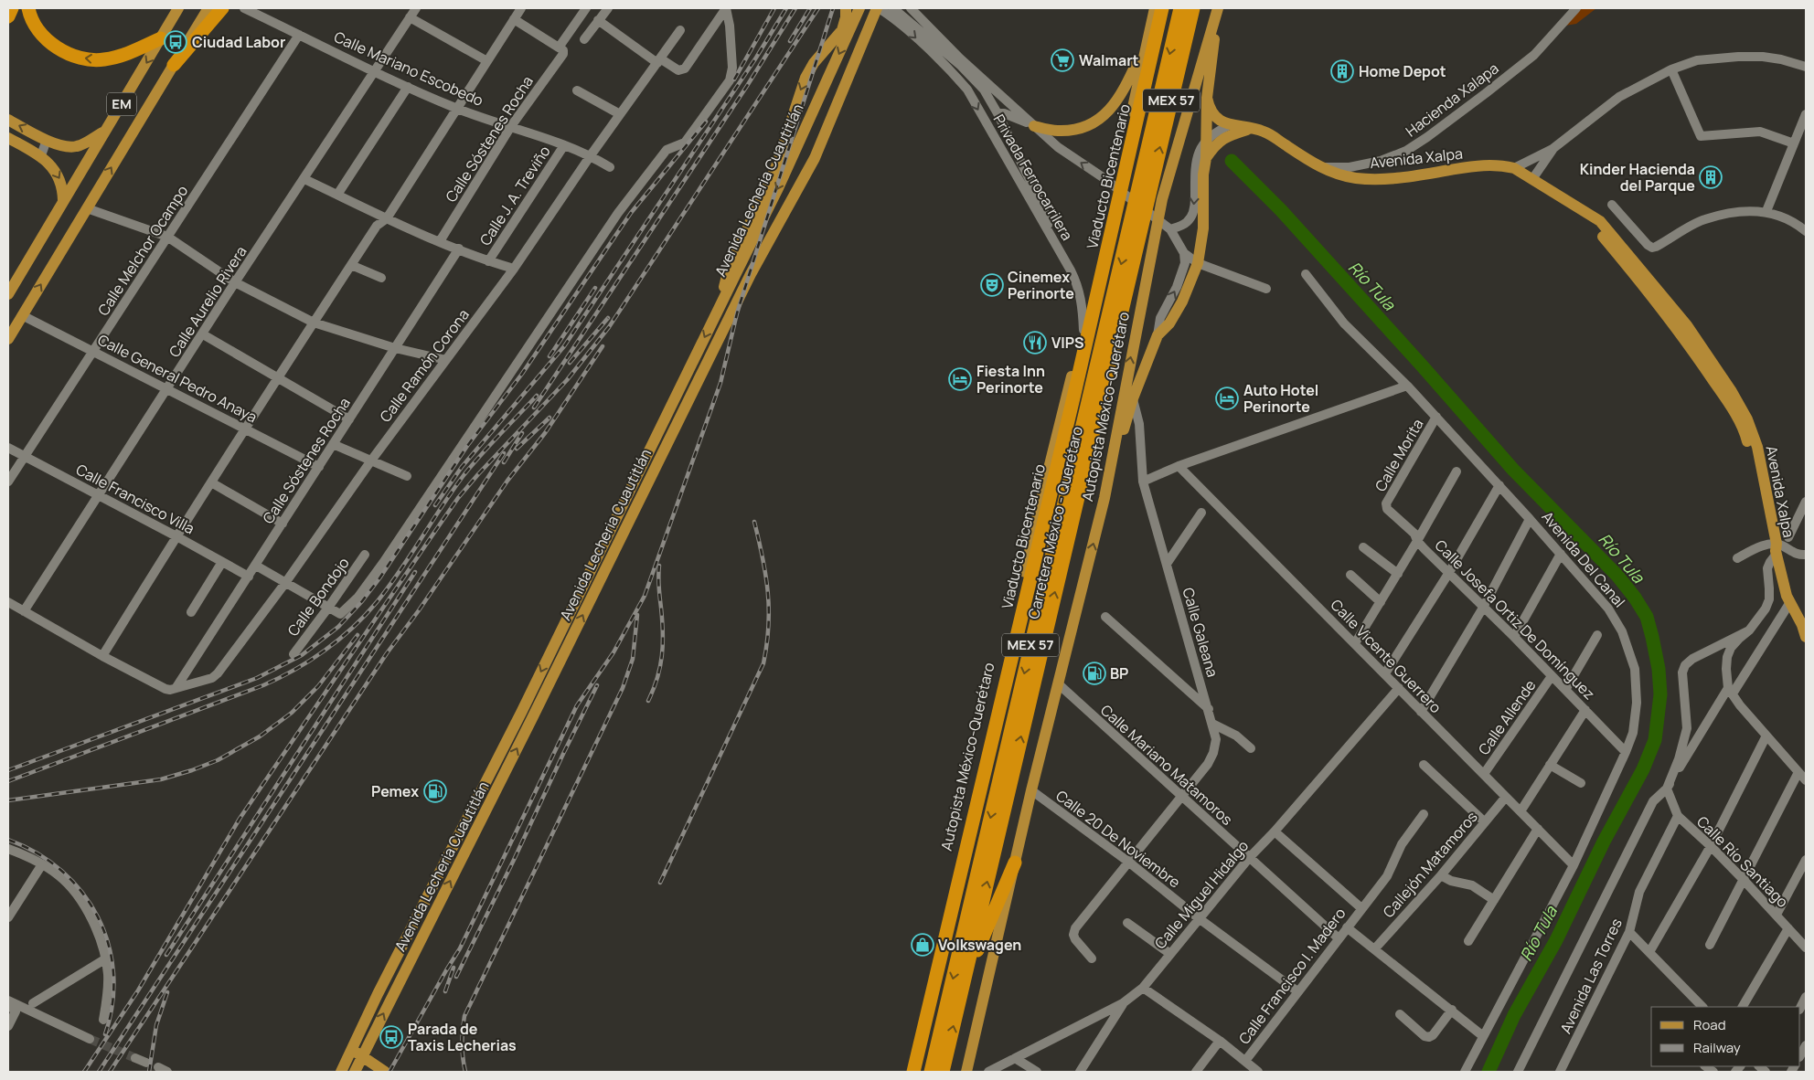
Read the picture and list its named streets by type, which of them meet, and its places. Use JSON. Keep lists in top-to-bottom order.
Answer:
{
  "streets": {
    "highway": ["MEX 57", "Viaducto Bicentenario", "Carretera México - Querétaro"],
    "main road": [
      "EM",
      "Avenida Xalpa",
      "Avenida Lecheria Cuautitlán",
      "Autopista México-Querétaro"
    ],
    "street": [
      "Calle Mariano Escobedo",
      "Hacienda Xalapa",
      "Calle Sóstenes Rocha",
      "Privada Ferrocarrilera",
      "Calle J. A. Treviño",
      "Calle Melchor Ocampo",
      "Calle Aurelio Rivera",
      "Calle Ramón Corona",
      "Calle General Pedro Anaya",
      "Calle Morita",
      "Calle Francisco Villa",
      "Avenida Del Canal",
      "Calle Bondojo",
      "Calle Josefa Ortiz De Domínguez",
      "Calle Galeana",
      "Calle Vicente Guerrero",
      "Calle Allende",
      "Calle Mariano Matamoros",
      "Calle 20 De Noviembre",
      "Calle Río Santiago",
      "Callejón Matamoros",
      "Calle Miguel Hidalgo",
      "Calle Francisco I. Madero",
      "Avenida Las Torres"
    ]
  },
  "crossings": [
    ["Calle Mariano Escobedo", "Calle Sóstenes Rocha"],
    ["Calle Mariano Escobedo", "Calle J. A. Treviño"],
    ["Calle Mariano Escobedo", "Calle Melchor Ocampo"],
    ["Calle Mariano Escobedo", "Calle Aurelio Rivera"],
    ["Calle Mariano Escobedo", "Calle Ramón Corona"],
    ["Hacienda Xalapa", "Avenida Xalpa"],
    ["EM", "Calle General Pedro Anaya"],
    ["Calle Sóstenes Rocha", "Calle Ramón Corona"],
    ["Calle Sóstenes Rocha", "Calle General Pedro Anaya"],
    ["Calle Sóstenes Rocha", "Calle Francisco Villa"],
    ["Viaducto Bicentenario", "Autopista México-Querétaro"],
    ["Privada Ferrocarrilera", "Avenida Lecheria Cuautitlán"],
    ["Privada Ferrocarrilera", "Autopista México-Querétaro"],
    ["Calle Melchor Ocampo", "Calle General Pedro Anaya"],
    ["Calle Melchor Ocampo", "Calle Francisco Villa"],
    ["Calle Aurelio Rivera", "Calle General Pedro Anaya"],
    ["Calle Aurelio Rivera", "Calle Francisco Villa"],
    ["Autopista México-Querétaro", "Carretera México - Querétaro"],
    ["Autopista México-Querétaro", "Calle Galeana"],
    ["Autopista México-Querétaro", "Calle Mariano Matamoros"],
    ["Autopista México-Querétaro", "Calle 20 De Noviembre"],
    ["Calle Morita", "Avenida Del Canal"],
    ["Calle Morita", "Calle Josefa Ortiz De Domínguez"],
    ["Avenida Del Canal", "Calle Josefa Ortiz De Domínguez"],
    ["Avenida Del Canal", "Calle Vicente Guerrero"],
    ["Calle Josefa Ortiz De Domínguez", "Calle Allende"],
    ["Calle Galeana", "Calle Mariano Matamoros"],
    ["Calle Galeana", "Calle 20 De Noviembre"],
    ["Calle Vicente Guerrero", "Calle Allende"],
    ["Calle Vicente Guerrero", "Callejón Matamoros"],
    ["Calle Vicente Guerrero", "Calle Miguel Hidalgo"],
    ["Calle Mariano Matamoros", "Calle Miguel Hidalgo"],
    ["Calle Mariano Matamoros", "Calle Francisco I. Madero"],
    ["Calle 20 De Noviembre", "Calle Miguel Hidalgo"],
    ["Calle 20 De Noviembre", "Calle Francisco I. Madero"],
    ["Calle Río Santiago", "Avenida Las Torres"]
  ],
  "water": ["Río Tula"],
  "places": {
    "bus stop": ["Ciudad Labor", "Parada de Taxis Lecherias"],
    "supermarket": ["Walmart"],
    "building": ["Home Depot", "Kinder Hacienda del Parque"],
    "theatre": ["Cinemex Perinorte"],
    "restaurant": ["VIPS"],
    "hotel": ["Fiesta Inn Perinorte", "Auto Hotel Perinorte"],
    "fuel station": ["BP", "Pemex"],
    "shop": ["Volkswagen"]
  },
  "legend": ["Road", "Railway"]
}
